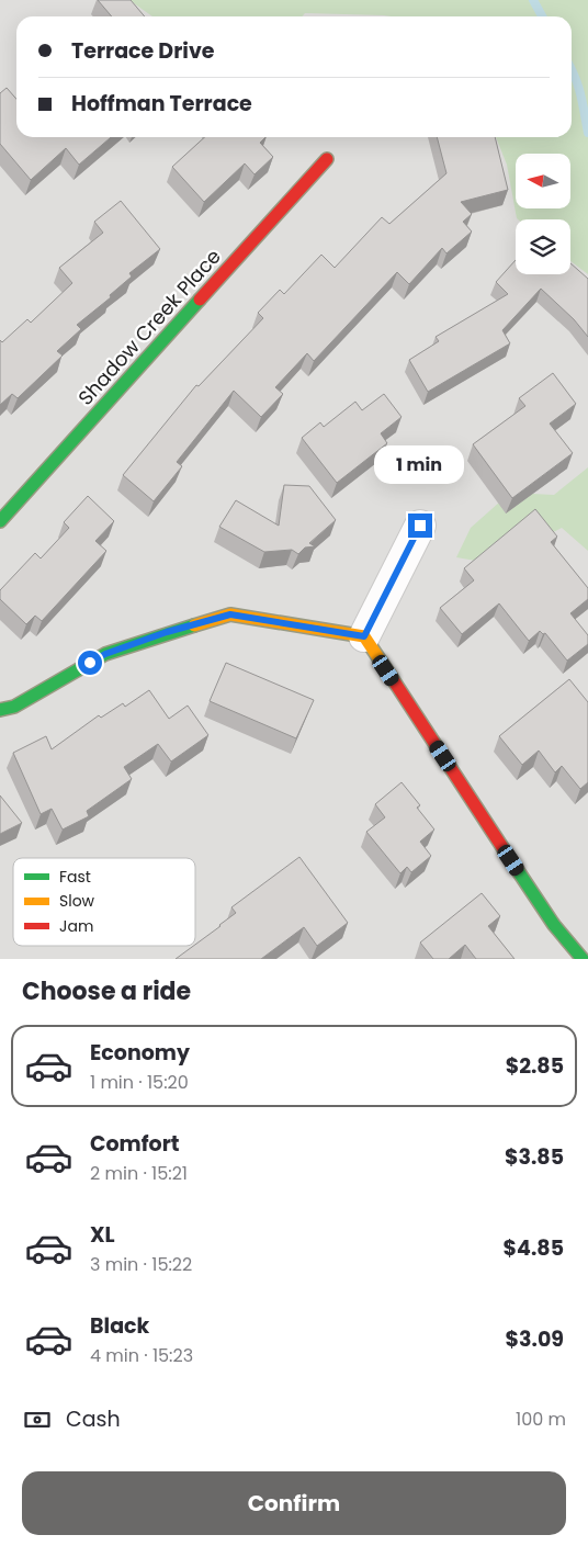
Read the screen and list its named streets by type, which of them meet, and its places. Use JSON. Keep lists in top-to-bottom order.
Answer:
{
  "streets": {
    "street": ["Shadow Creek Place"]
  },
  "legend": ["Fast", "Slow", "Jam"],
  "north": "left",
  "page": {
    "banner": ["Terrace Drive", "Hoffman Terrace"],
    "bubble": "1 min",
    "heading": "Choose a ride",
    "list": [
      {
        "name": "Economy",
        "note": "1 min · 15:20",
        "value": "$2.85"
      },
      {
        "name": "Comfort",
        "note": "2 min · 15:21",
        "value": "$3.85"
      },
      {
        "name": "XL",
        "note": "3 min · 15:22",
        "value": "$4.85"
      },
      {
        "name": "Black",
        "note": "4 min · 15:23",
        "value": "$3.09"
      }
    ],
    "pay": ["Cash", "100 m"],
    "buttons": "Confirm"
  }
}
